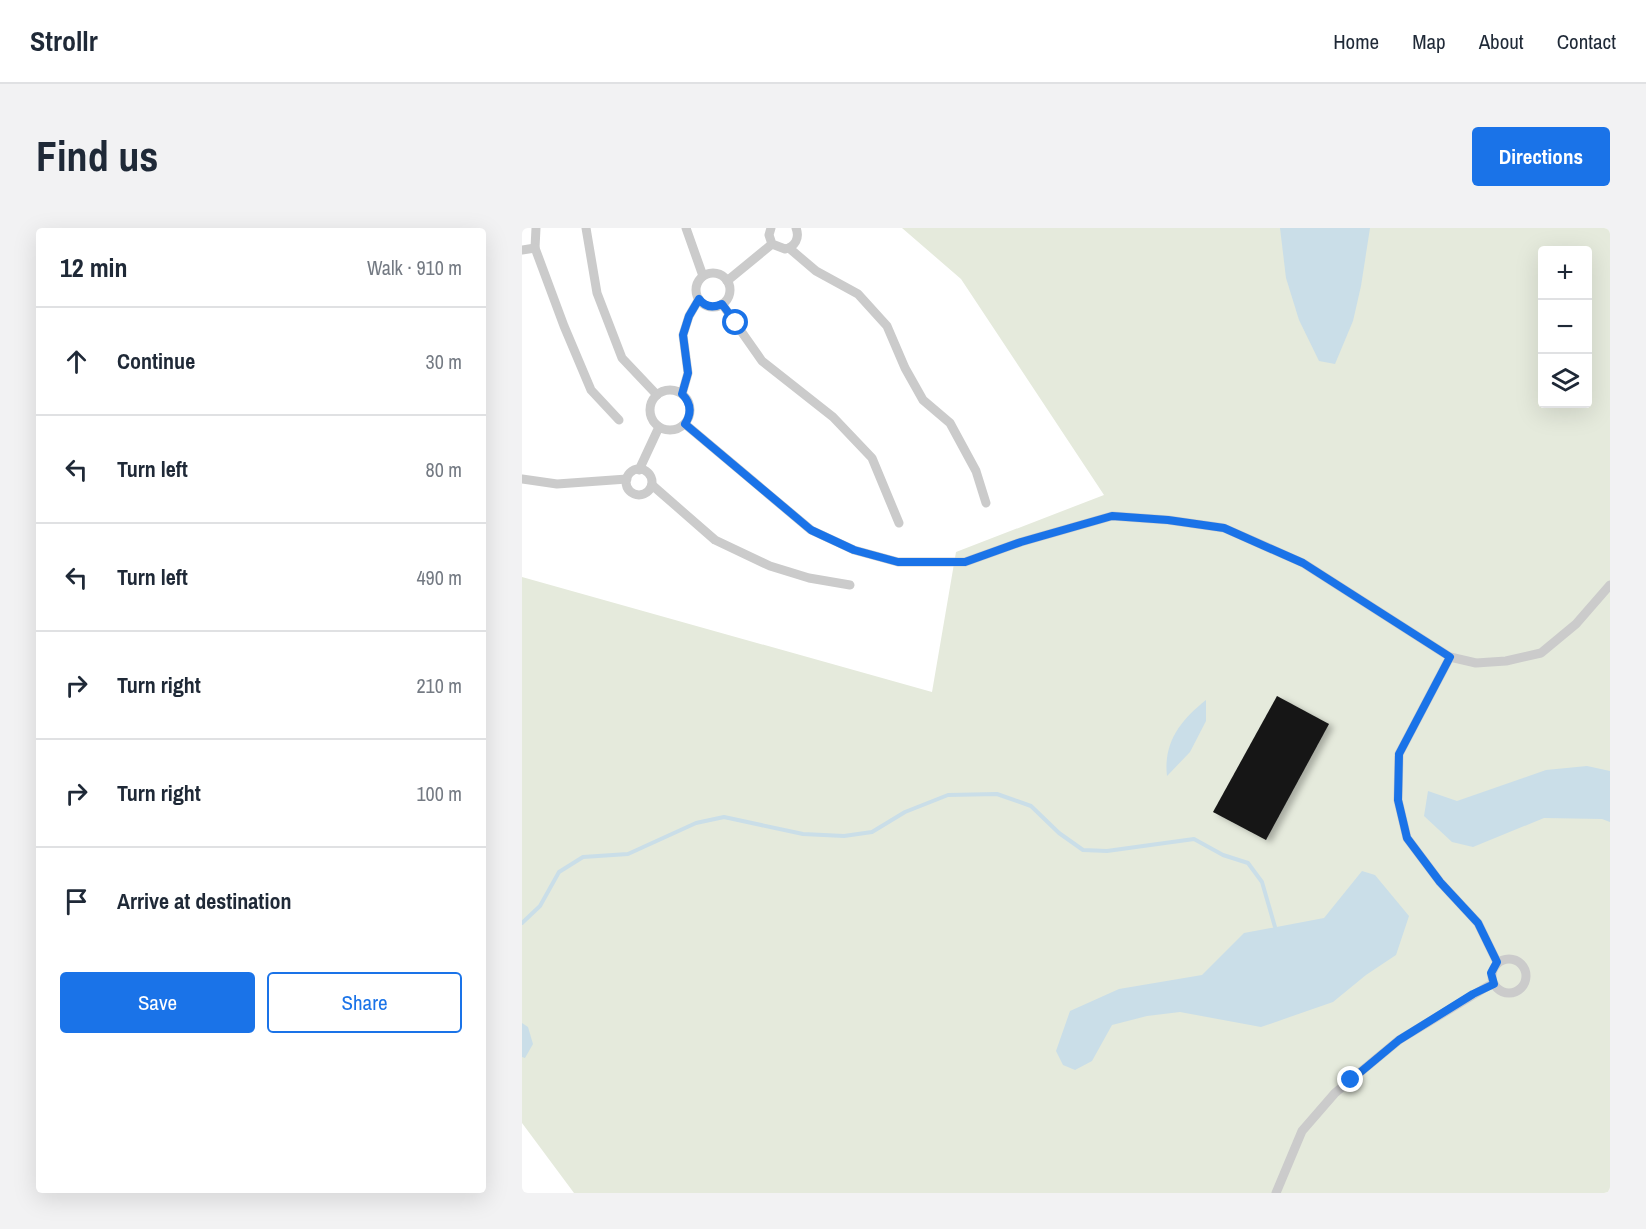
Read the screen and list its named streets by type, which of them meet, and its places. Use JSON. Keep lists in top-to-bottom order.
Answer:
{
  "page": {
    "header": "Strollr",
    "nav": [
      "Home",
      "Map",
      "About",
      "Contact"
    ],
    "buttons": [
      "Directions",
      ["Save", "Share"]
    ],
    "title": "Find us",
    "heading": ["12 min", "Walk · 910 m"],
    "map_buttons": ["+", "−"],
    "list": [
      ["Continue", "30 m"],
      ["Turn left", "80 m"],
      ["Turn left", "490 m"],
      ["Turn right", "210 m"],
      ["Turn right", "100 m"],
      "Arrive at destination"
    ]
  }
}
